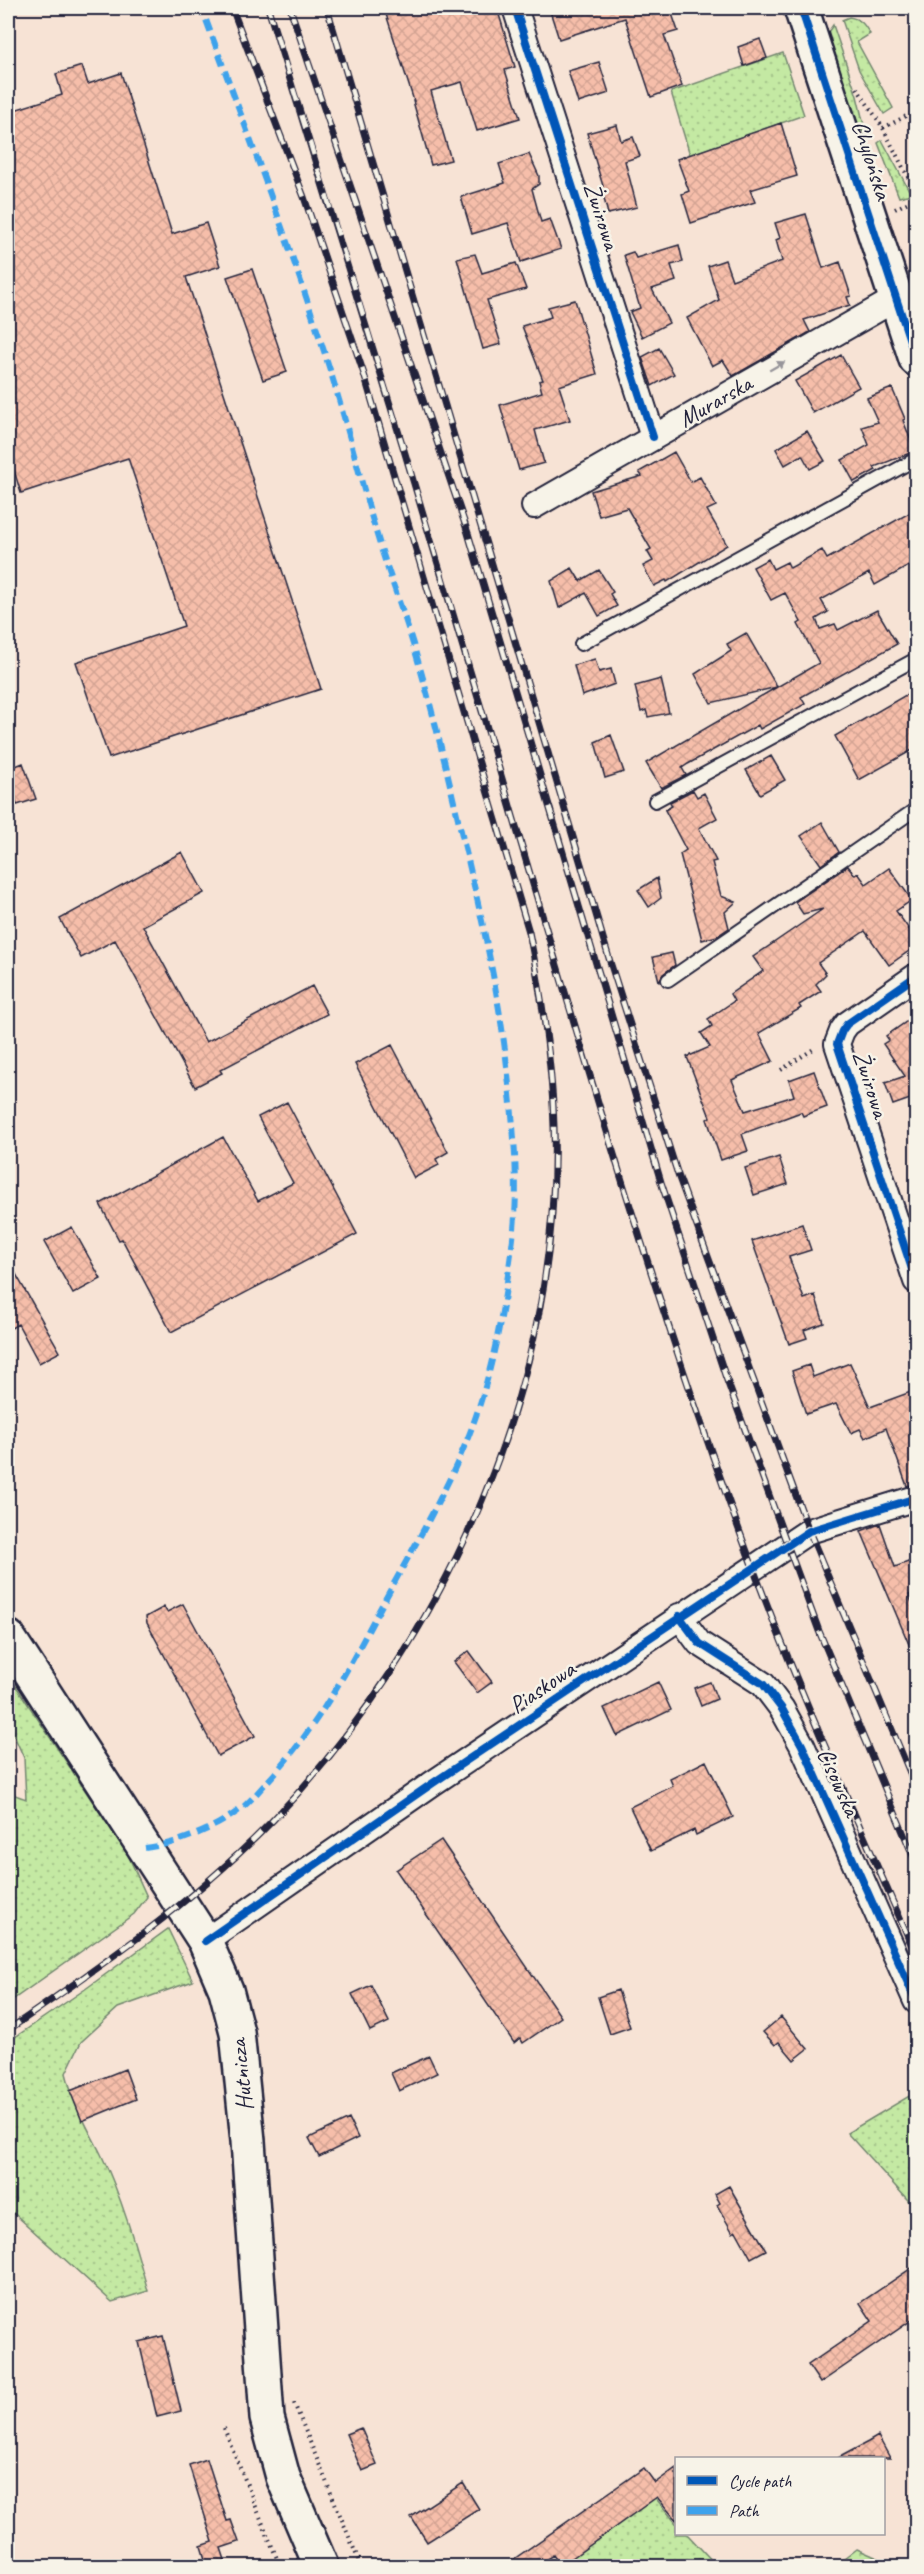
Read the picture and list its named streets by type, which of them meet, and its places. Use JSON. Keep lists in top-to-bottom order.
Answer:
{
  "streets": {
    "main road": ["Chylońska", "Hutnicza"],
    "street": [
      "Żwirowa",
      "Murarska",
      "Piaskowa",
      "Cisowska"
    ]
  },
  "crossings": [
    ["Chylońska", "Murarska"],
    ["Żwirowa", "Murarska"],
    ["Piaskowa", "Cisowska"],
    ["Piaskowa", "Hutnicza"]
  ],
  "one_way": ["Murarska"],
  "legend": ["Cycle path", "Path"]
}
